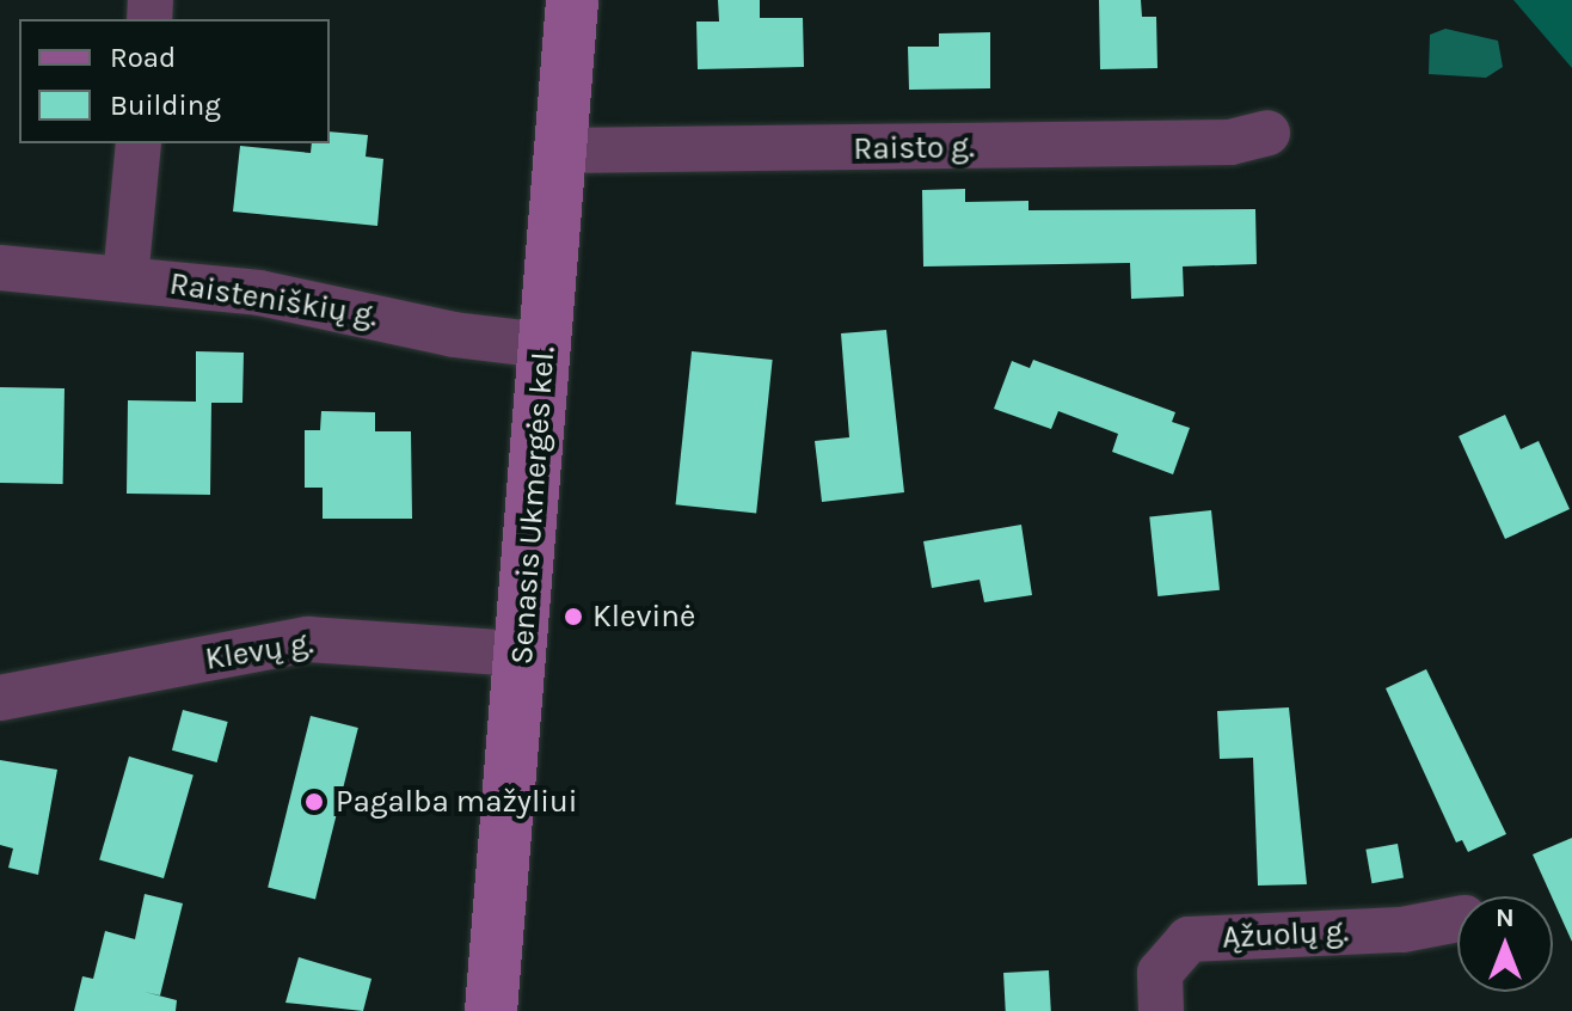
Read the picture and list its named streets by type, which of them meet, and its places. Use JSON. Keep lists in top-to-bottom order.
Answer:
{
  "streets": {
    "main road": ["Senasis Ukmergės kel."],
    "street": [
      "Raisto g.",
      "Raisteniškių g.",
      "Klevų g.",
      "Ąžuolų g."
    ]
  },
  "crossings": [
    ["Raisto g.", "Senasis Ukmergės kel."],
    ["Raisteniškių g.", "Senasis Ukmergės kel."],
    ["Senasis Ukmergės kel.", "Klevų g."]
  ],
  "places": ["Klevinė", "Pagalba mažyliui"],
  "legend": ["Road", "Building"],
  "north": "top"
}
